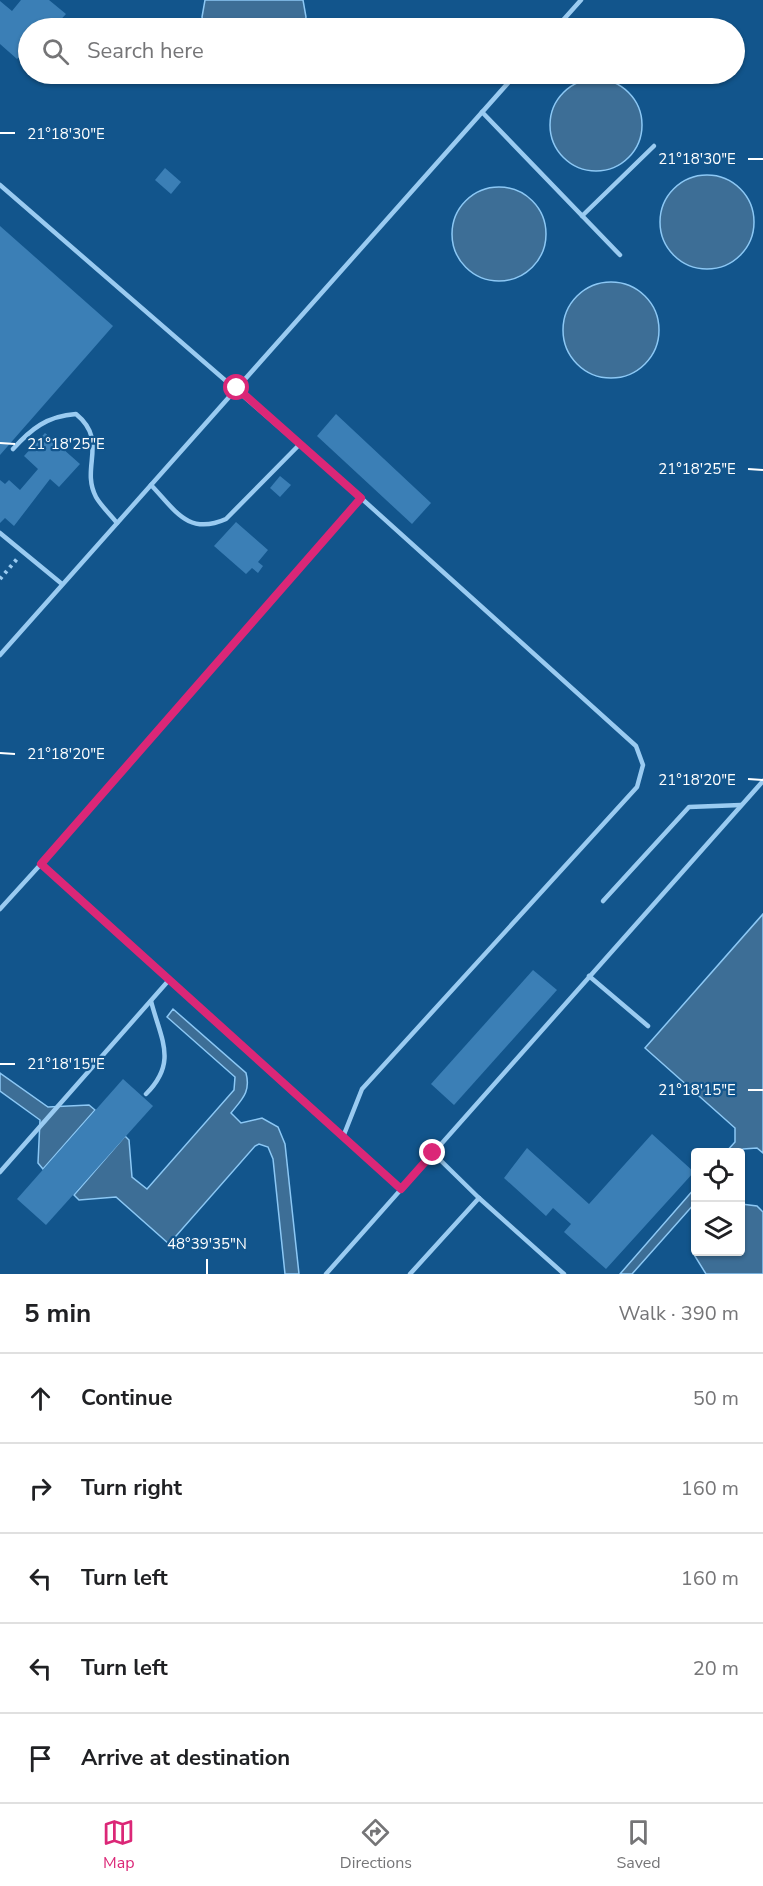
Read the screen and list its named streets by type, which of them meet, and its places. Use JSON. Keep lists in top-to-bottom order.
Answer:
{
  "page": {
    "search": "Search here",
    "heading": ["5 min", "Walk · 390 m"],
    "list": [
      ["Continue", "50 m"],
      ["Turn right", "160 m"],
      ["Turn left", "160 m"],
      ["Turn left", "20 m"],
      "Arrive at destination"
    ],
    "nav": ["Map", "Directions", "Saved"]
  },
  "coordinates": [
    "21°18'30\"E",
    "21°18'25\"E",
    "21°18'20\"E",
    "21°18'15\"E",
    "48°39'35\"N"
  ]
}
